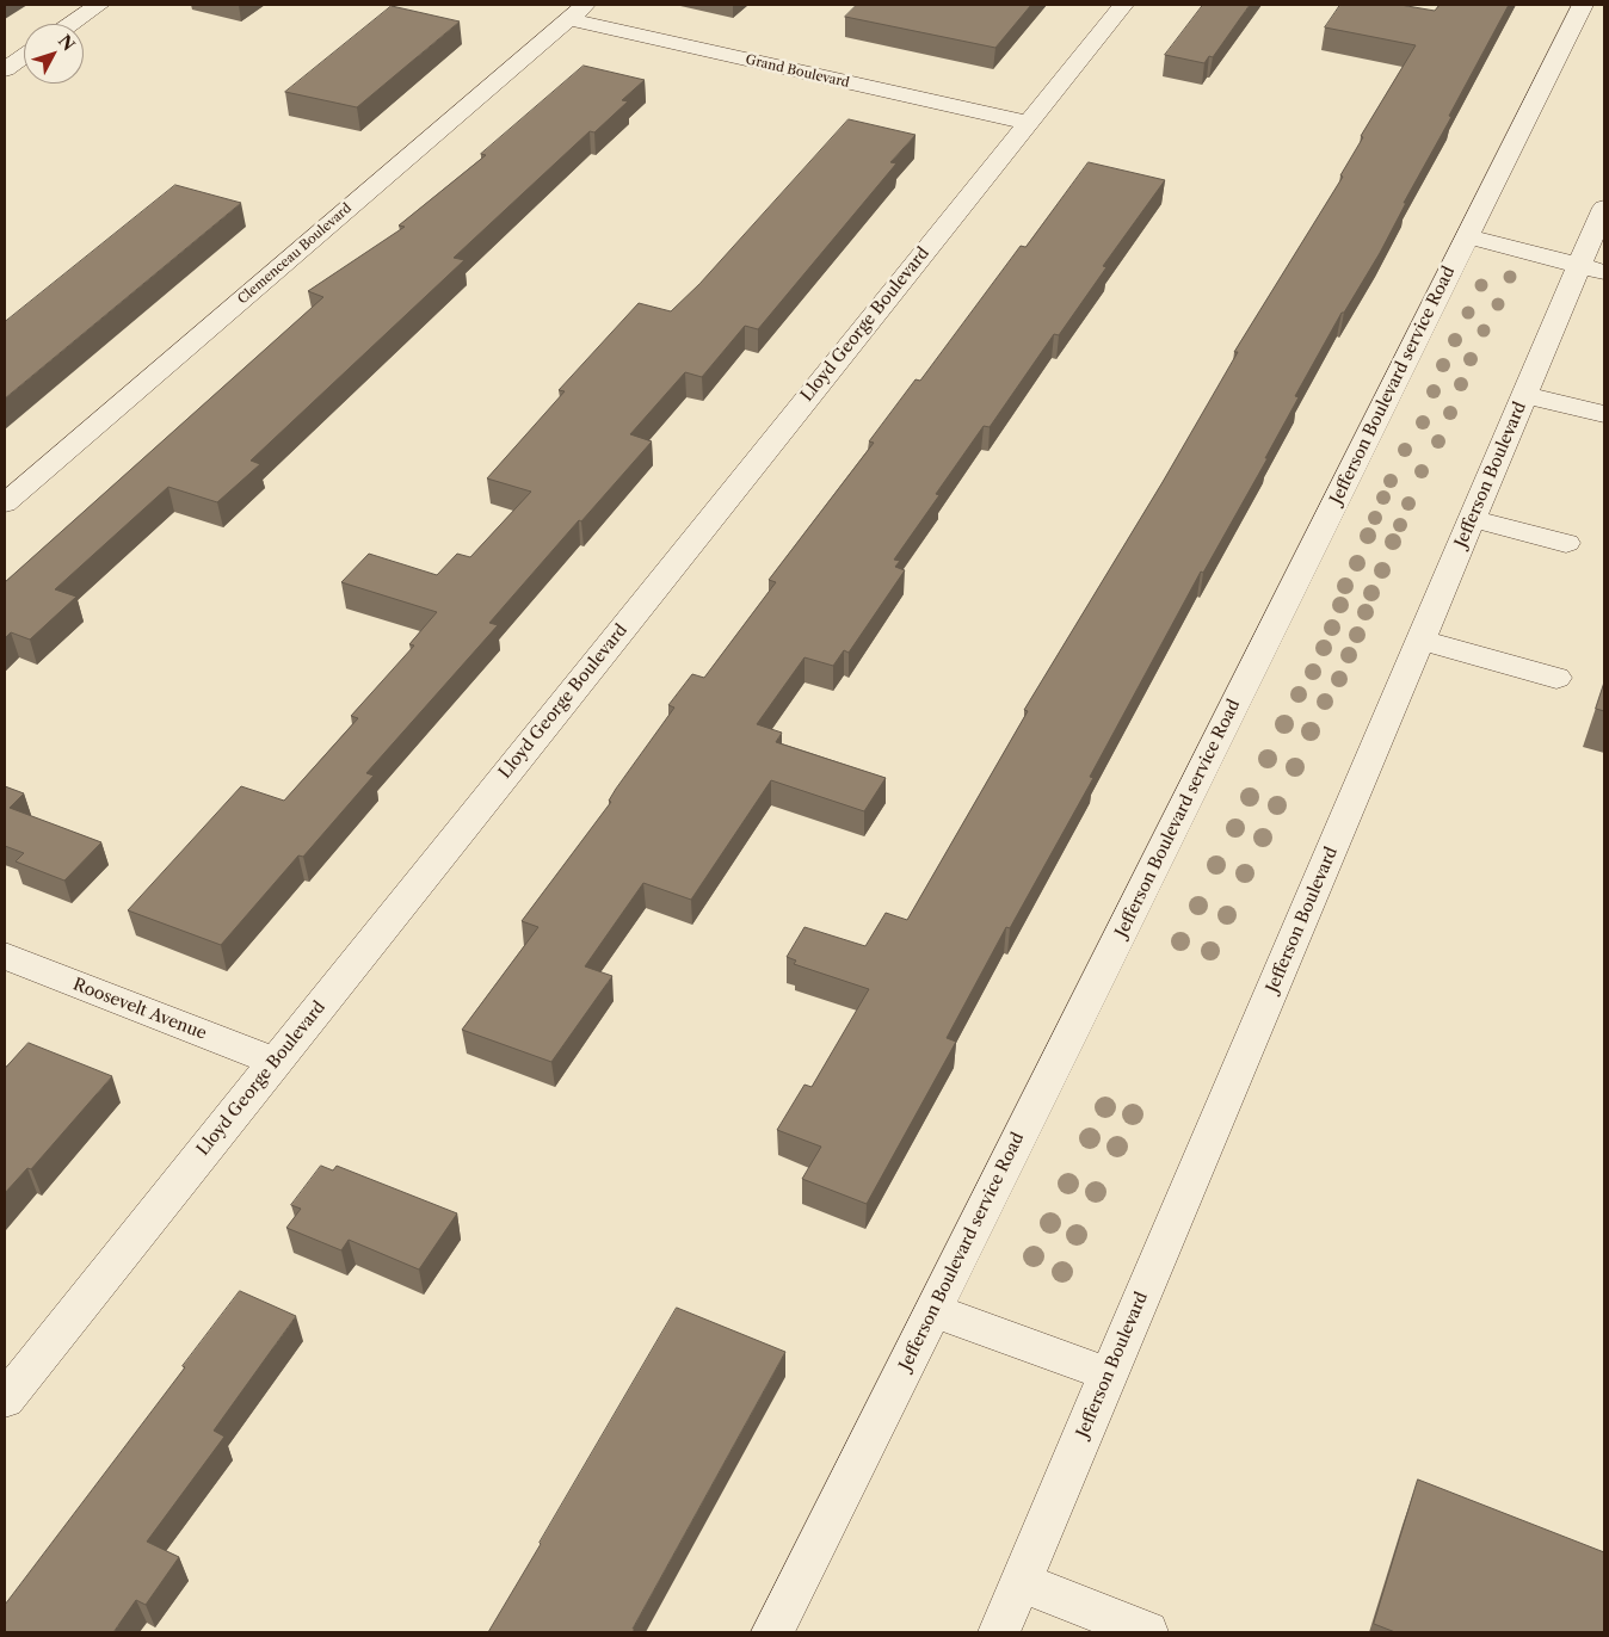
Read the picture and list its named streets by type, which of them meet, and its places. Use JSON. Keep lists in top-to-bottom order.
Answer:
{
  "streets": {
    "street": [
      "Grand Boulevard",
      "Clemenceau Boulevard",
      "Lloyd George Boulevard",
      "Jefferson Boulevard service Road",
      "Jefferson Boulevard",
      "Roosevelt Avenue"
    ]
  },
  "crossings": [
    ["Grand Boulevard", "Clemenceau Boulevard"],
    ["Grand Boulevard", "Lloyd George Boulevard"],
    ["Lloyd George Boulevard", "Roosevelt Avenue"]
  ],
  "north": "top right"
}
